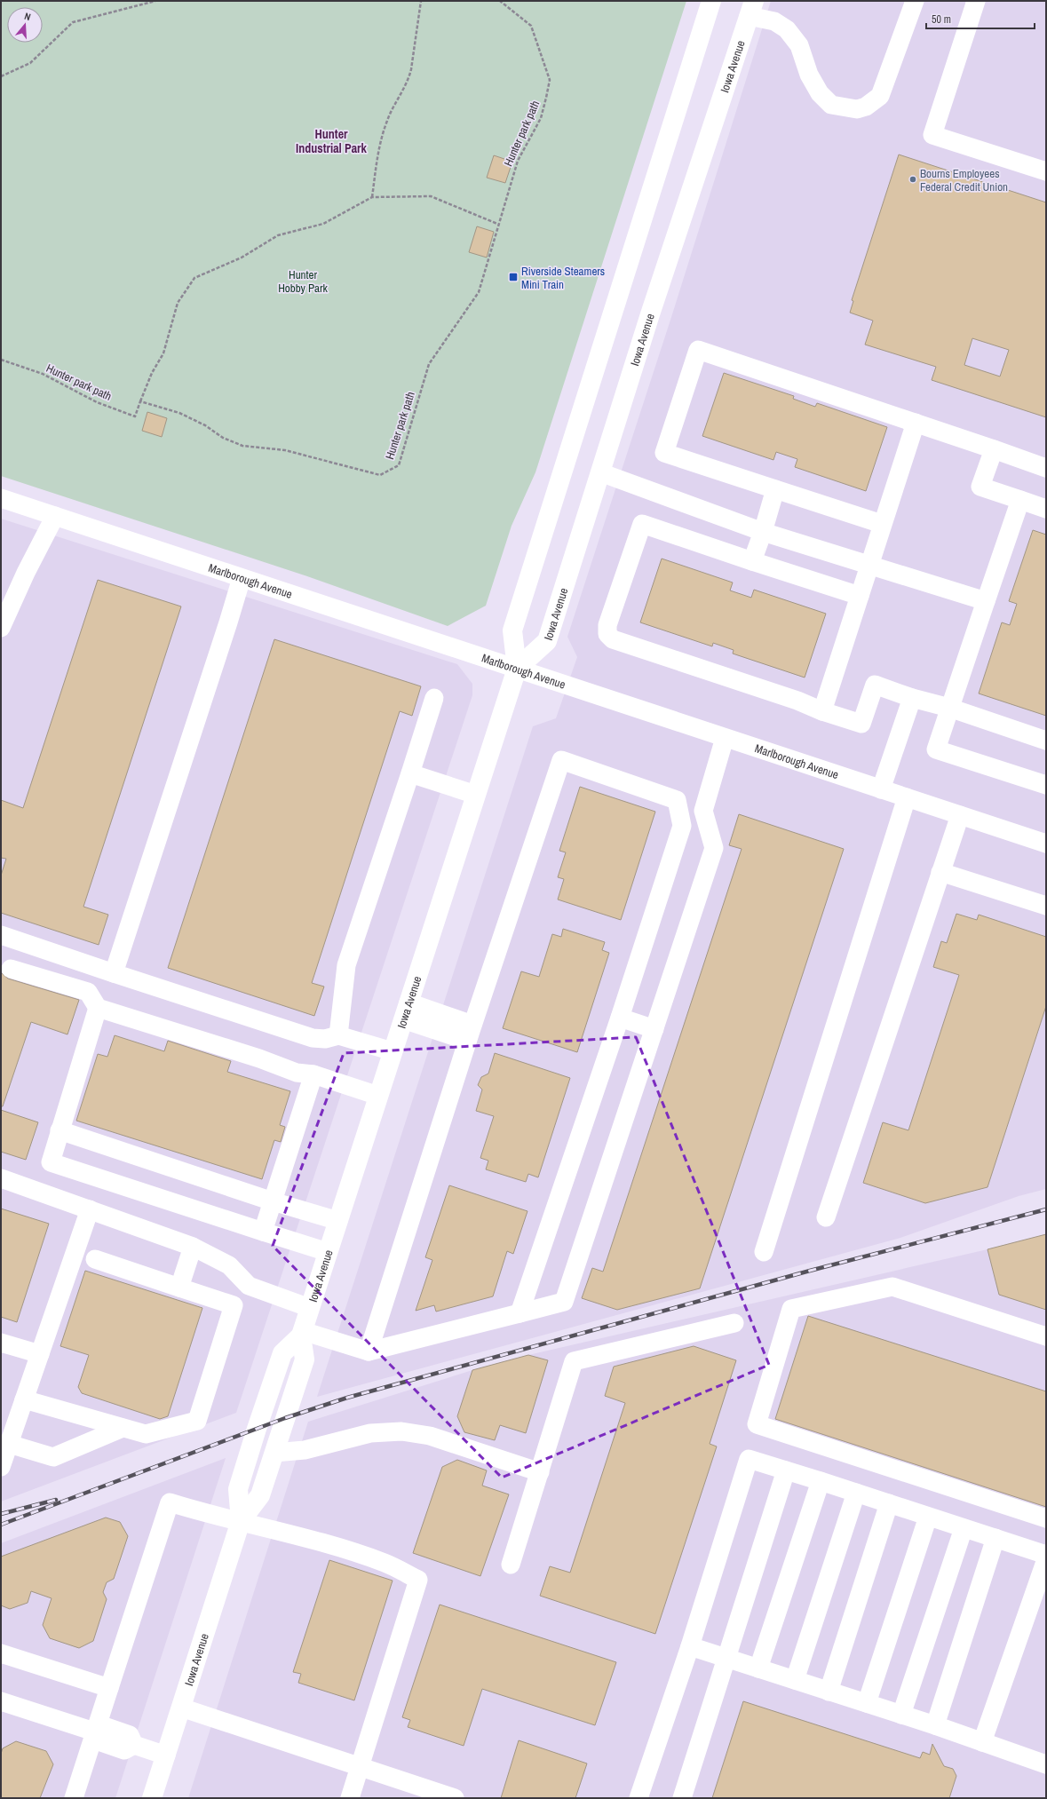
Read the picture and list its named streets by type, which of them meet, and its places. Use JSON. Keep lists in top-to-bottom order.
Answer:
{
  "streets": {
    "main road": ["Iowa Avenue"],
    "street": ["Marlborough Avenue"],
    "path": ["Hunter park path"]
  },
  "crossings": [
    ["Iowa Avenue", "Marlborough Avenue"]
  ],
  "districts": ["Hunter Industrial Park"],
  "parks": ["Hunter Hobby Park"],
  "places": {
    "other": ["Bourns Employees Federal Credit Union"],
    "transit": ["Riverside Steamers Mini Train"]
  },
  "scale_bar": "50 m",
  "north": "top"
}
